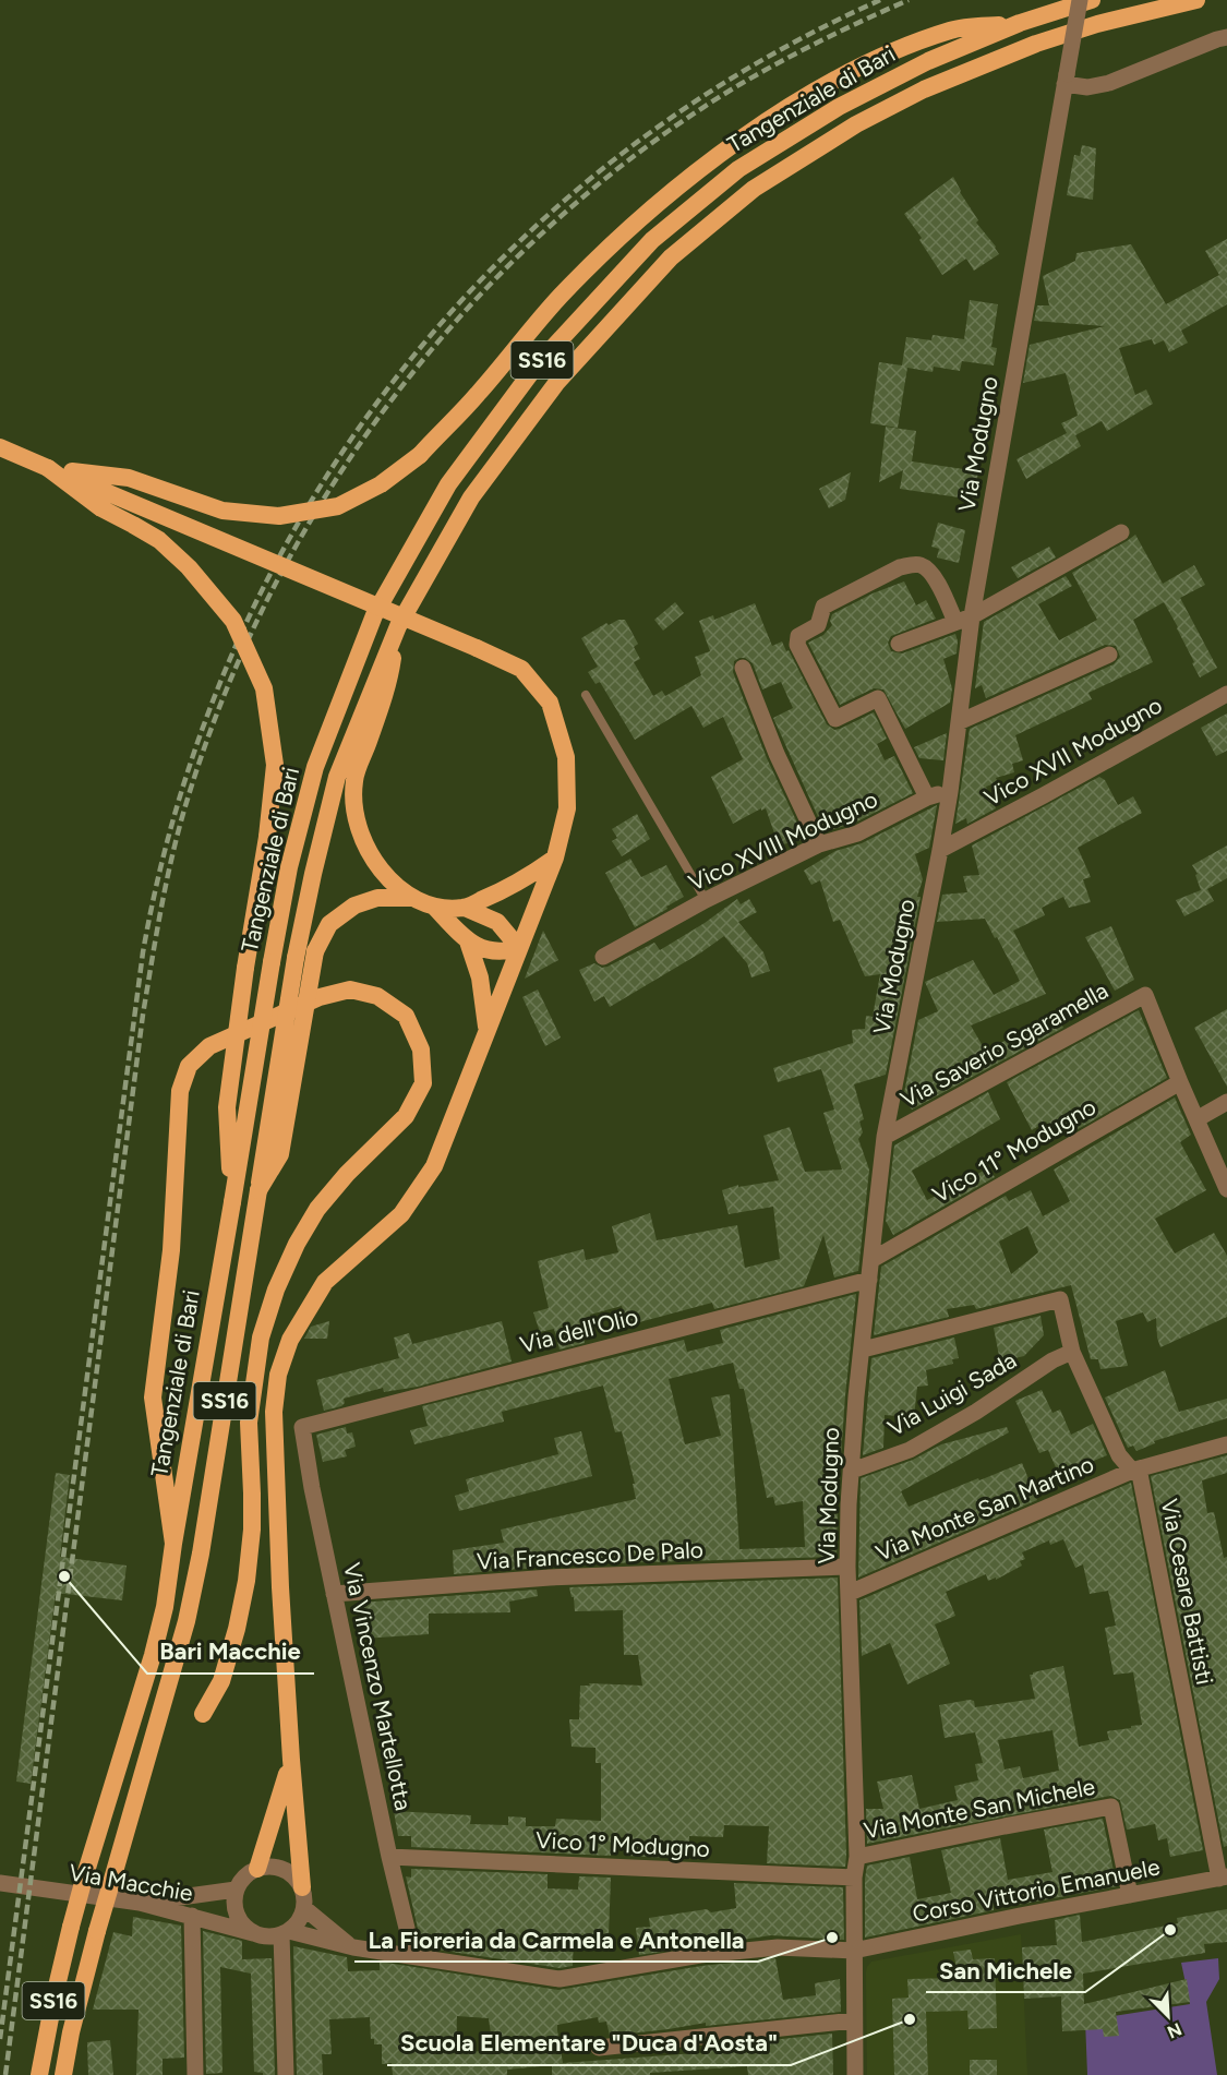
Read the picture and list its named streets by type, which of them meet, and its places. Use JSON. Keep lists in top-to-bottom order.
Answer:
{
  "streets": {
    "highway": ["Tangenziale di Bari", "SS16"],
    "street": [
      "Via Modugno",
      "Vico XVII Modugno",
      "Vico XVIII Modugno",
      "Via Saverio Sgaramella",
      "Vico 11° Modugno",
      "Via dell'Olio",
      "Via Luigi Sada",
      "Via Monte San Martino",
      "Via Francesco De Palo",
      "Via Cesare Battisti",
      "Via Vincenzo Martellotta",
      "Via Monte San Michele",
      "Vico 1° Modugno",
      "Via Macchie",
      "Corso Vittorio Emanuele"
    ]
  },
  "crossings": [
    ["Via Modugno", "Vico XVII Modugno"],
    ["Via Modugno", "Vico XVIII Modugno"],
    ["Via Modugno", "Via Saverio Sgaramella"],
    ["Via Modugno", "Vico 11° Modugno"],
    ["Via Modugno", "Via dell'Olio"],
    ["Via Modugno", "Via Luigi Sada"],
    ["Via Modugno", "Via Monte San Martino"],
    ["Via Modugno", "Via Francesco De Palo"],
    ["Via Modugno", "Via Cesare Battisti"],
    ["Via Modugno", "Via Monte San Michele"],
    ["Via Modugno", "Vico 1° Modugno"],
    ["Via Modugno", "Corso Vittorio Emanuele"],
    ["Via Saverio Sgaramella", "Vico 11° Modugno"],
    ["Via dell'Olio", "Via Vincenzo Martellotta"],
    ["Via Luigi Sada", "Via Cesare Battisti"],
    ["Via Monte San Martino", "Via Cesare Battisti"],
    ["Via Francesco De Palo", "Via Vincenzo Martellotta"],
    ["Via Cesare Battisti", "Corso Vittorio Emanuele"],
    ["Via Vincenzo Martellotta", "Vico 1° Modugno"],
    ["Via Monte San Michele", "Corso Vittorio Emanuele"]
  ],
  "places": [
    "Bari Macchie",
    "San Michele",
    "La Fioreria da Carmela e Antonella",
    "Scuola Elementare \"Duca d'Aosta\""
  ],
  "north": "bottom right"
}
